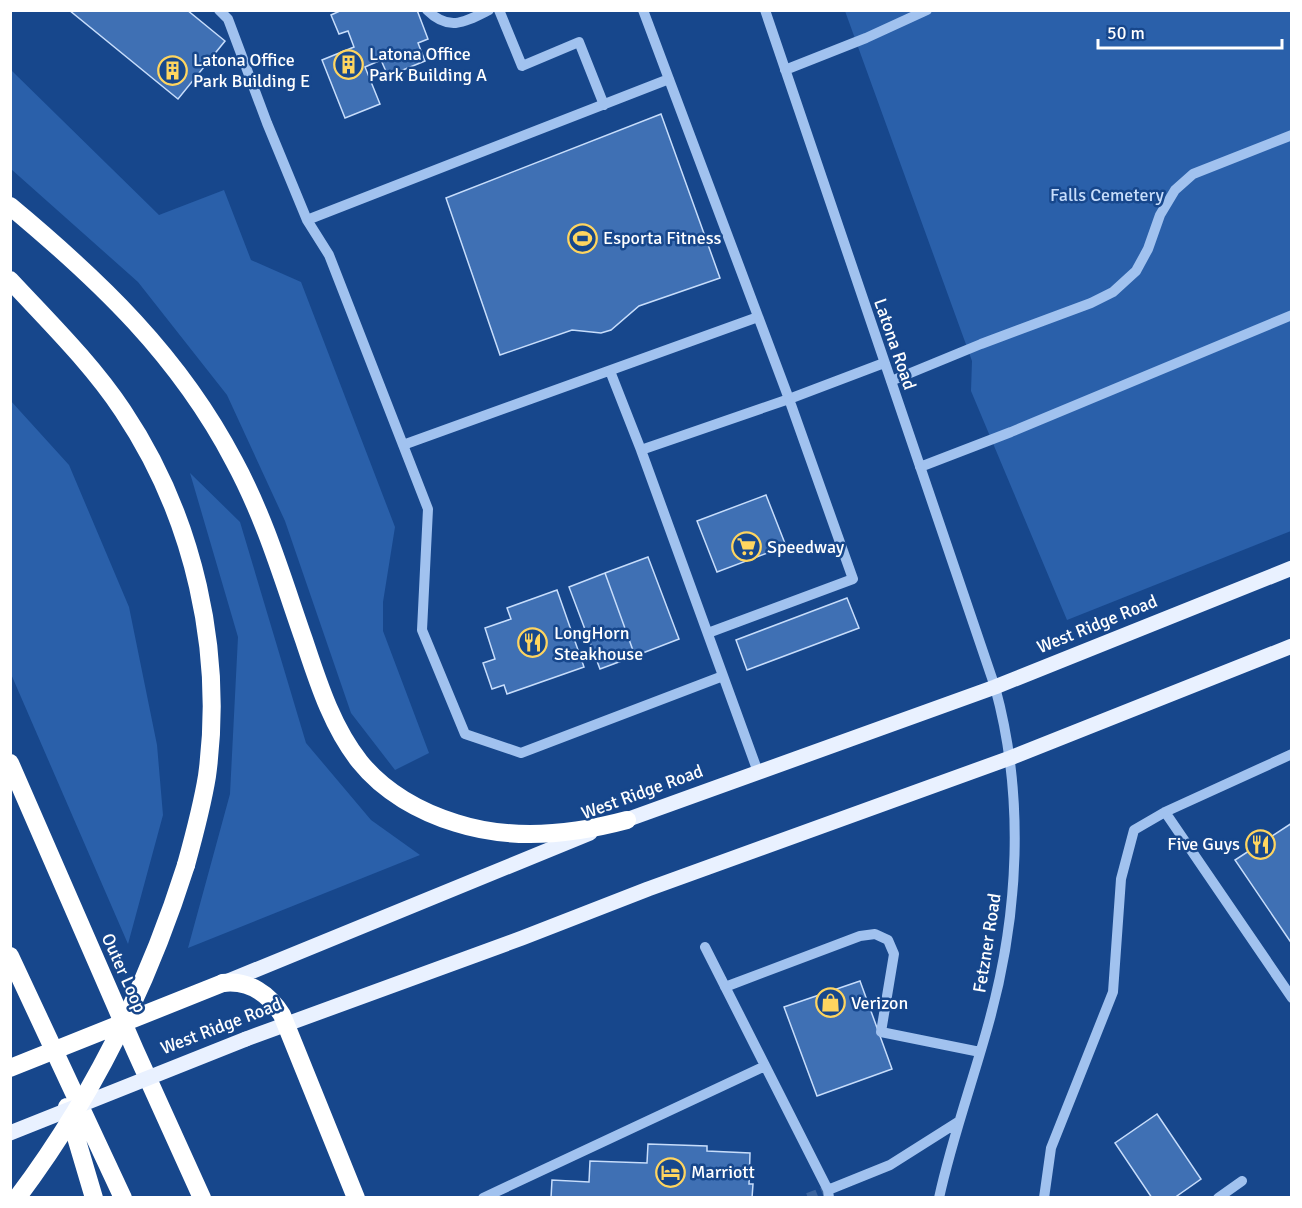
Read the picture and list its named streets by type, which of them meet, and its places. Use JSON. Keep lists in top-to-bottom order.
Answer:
{
  "streets": {
    "highway": ["West Ridge Road", "Outer Loop"],
    "street": ["Latona Road", "Fetzner Road"]
  },
  "crossings": [
    ["Latona Road", "West Ridge Road"],
    ["Latona Road", "Fetzner Road"],
    ["West Ridge Road", "Fetzner Road"]
  ],
  "parks": ["Falls Cemetery"],
  "places": {
    "building": ["Latona Office Park Building A", "Latona Office Park Building E"],
    "sports": ["Esporta Fitness"],
    "supermarket": ["Speedway"],
    "restaurant": ["LongHorn Steakhouse", "Five Guys"],
    "shop": ["Verizon"],
    "hotel": ["Marriott"]
  },
  "scale_bar": "50 m"
}
